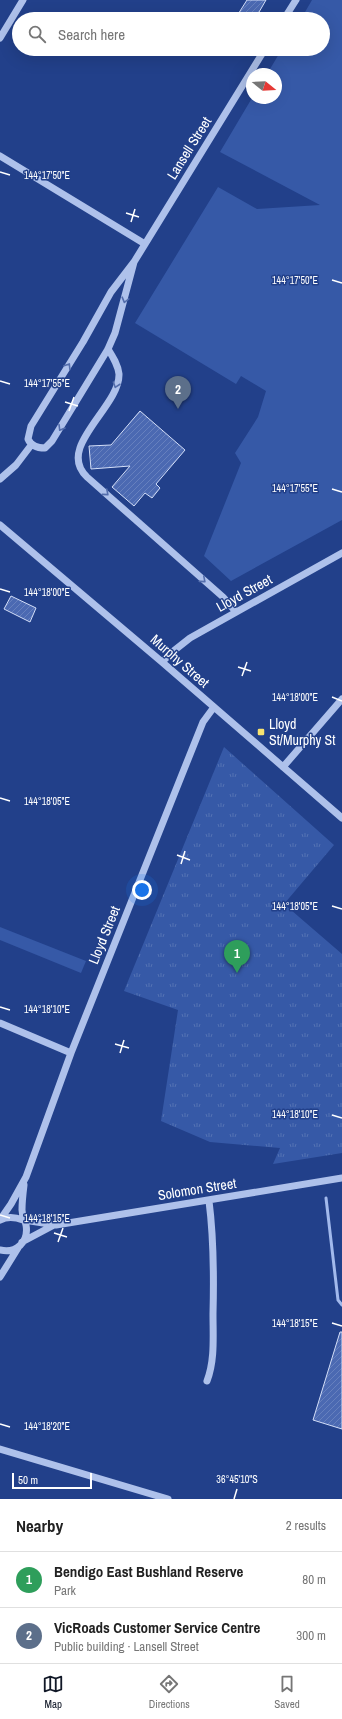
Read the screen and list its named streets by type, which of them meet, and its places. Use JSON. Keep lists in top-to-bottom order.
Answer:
{
  "streets": {
    "street": [
      "Lansell Street",
      "Lloyd Street",
      "Murphy Street",
      "Solomon Street"
    ]
  },
  "crossings": [
    ["Lloyd Street", "Murphy Street"],
    ["Lloyd Street", "Solomon Street"]
  ],
  "places": {
    "transit": ["Lloyd St/Murphy St"]
  },
  "scale_bar": "50 m",
  "north": "right",
  "page": {
    "search": "Search here",
    "pins": ["2", "1"],
    "scale": "50 m",
    "heading": ["Nearby", "2 results"],
    "list": [
      {
        "mark": "1",
        "name": "Bendigo East Bushland Reserve",
        "note": "Park",
        "value": "80 m"
      },
      {
        "mark": "2",
        "name": "VicRoads Customer Service Centre",
        "note": "Public building · Lansell Street",
        "value": "300 m"
      }
    ],
    "nav": ["Map", "Directions", "Saved"]
  },
  "coordinates": [
    "144°17'50\"E",
    "144°17'55\"E",
    "144°18'00\"E",
    "144°18'05\"E",
    "144°18'10\"E",
    "144°18'15\"E",
    "144°18'20\"E",
    "36°45'10\"S"
  ]
}
